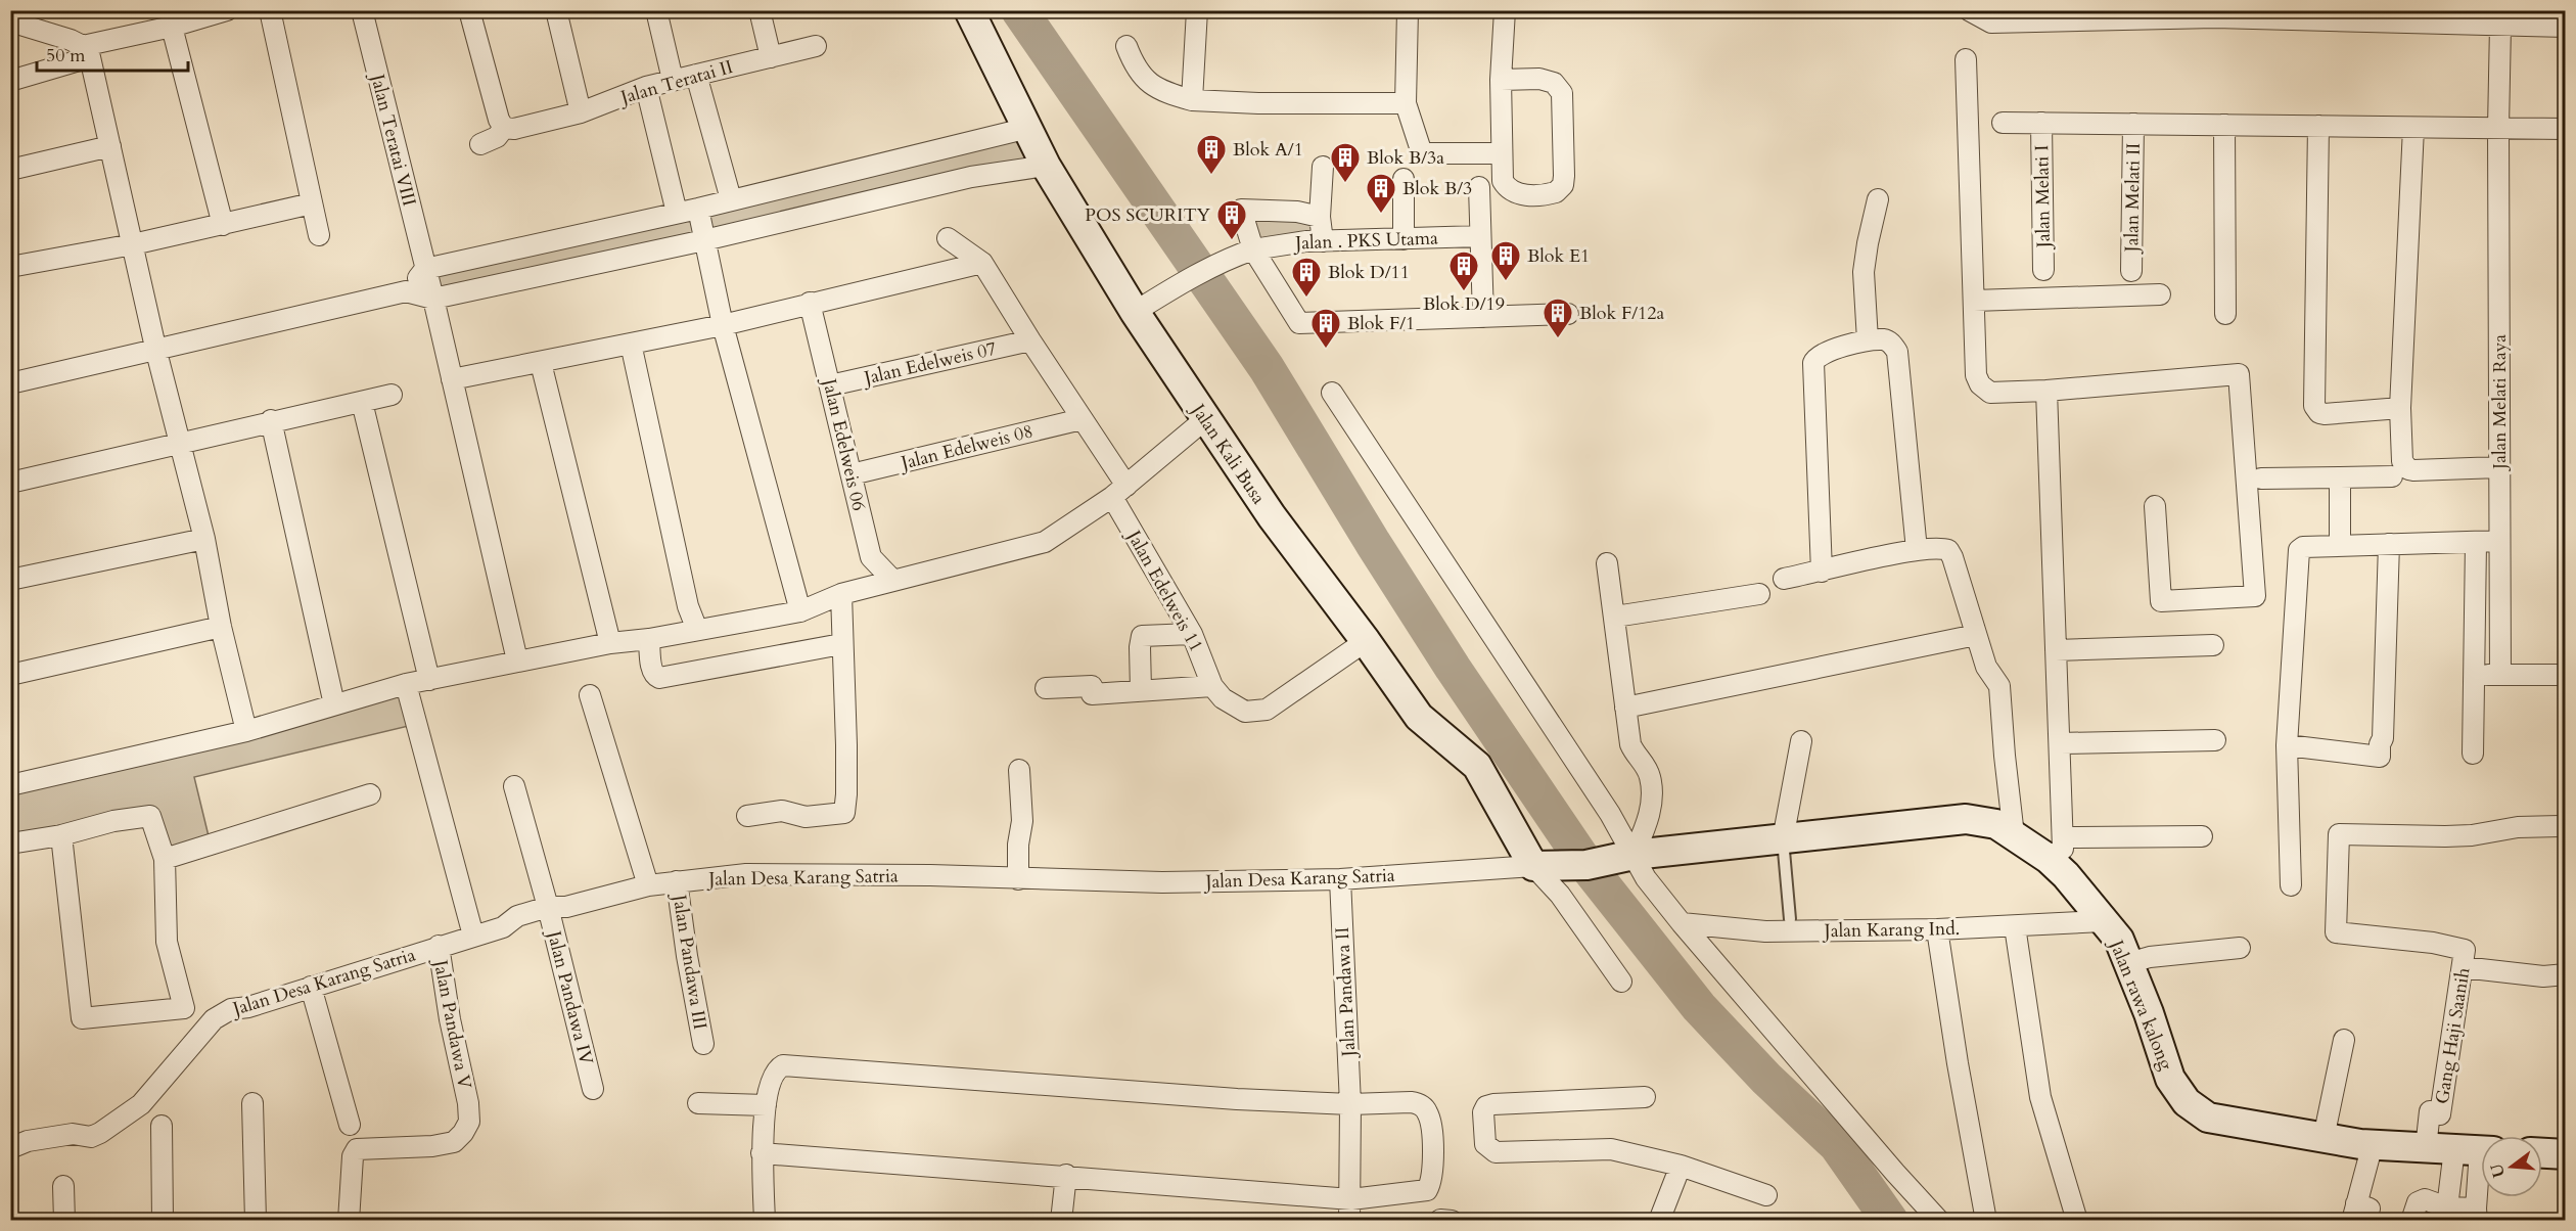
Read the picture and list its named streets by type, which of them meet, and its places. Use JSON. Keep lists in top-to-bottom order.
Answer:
{
  "streets": {
    "street": [
      "Jalan Teratai II",
      "Jalan Teratai VIII",
      "Jalan Melati I",
      "Jalan Melati II",
      "Jalan . PKS Utama",
      "Jalan Edelweis 07",
      "Jalan Melati Raya",
      "Jalan Edelweis 06",
      "Jalan Edelweis 08",
      "Jalan Kali Busa",
      "Jalan Edelweis 11",
      "Jalan Desa Karang Satria",
      "Jalan Karang Ind.",
      "Jalan Pandawa III",
      "Jalan Pandawa II",
      "Jalan Pandawa IV",
      "Jalan rawa kalong",
      "Jalan Pandawa V",
      "Gang Haji Saanih"
    ]
  },
  "crossings": [
    ["Jalan . PKS Utama", "Jalan Kali Busa"],
    ["Jalan Edelweis 07", "Jalan Edelweis 06"],
    ["Jalan Edelweis 07", "Jalan Edelweis 11"],
    ["Jalan Edelweis 06", "Jalan Edelweis 08"],
    ["Jalan Edelweis 08", "Jalan Edelweis 11"],
    ["Jalan Kali Busa", "Jalan Edelweis 11"],
    ["Jalan Kali Busa", "Jalan Desa Karang Satria"],
    ["Jalan Desa Karang Satria", "Jalan Pandawa III"],
    ["Jalan Desa Karang Satria", "Jalan Pandawa II"],
    ["Jalan Desa Karang Satria", "Jalan Pandawa IV"],
    ["Jalan Desa Karang Satria", "Jalan rawa kalong"],
    ["Jalan Desa Karang Satria", "Jalan Pandawa V"],
    ["Jalan Karang Ind.", "Jalan rawa kalong"],
    ["Jalan rawa kalong", "Gang Haji Saanih"]
  ],
  "places": {
    "building": [
      "Blok A/1",
      "Blok B/3a",
      "Blok B/3",
      "POS SCURITY",
      "Blok E1",
      "Blok D/19",
      "Blok D/11",
      "Blok F/12a",
      "Blok F/1"
    ]
  },
  "scale_bar": "50 m",
  "north": "left"
}
